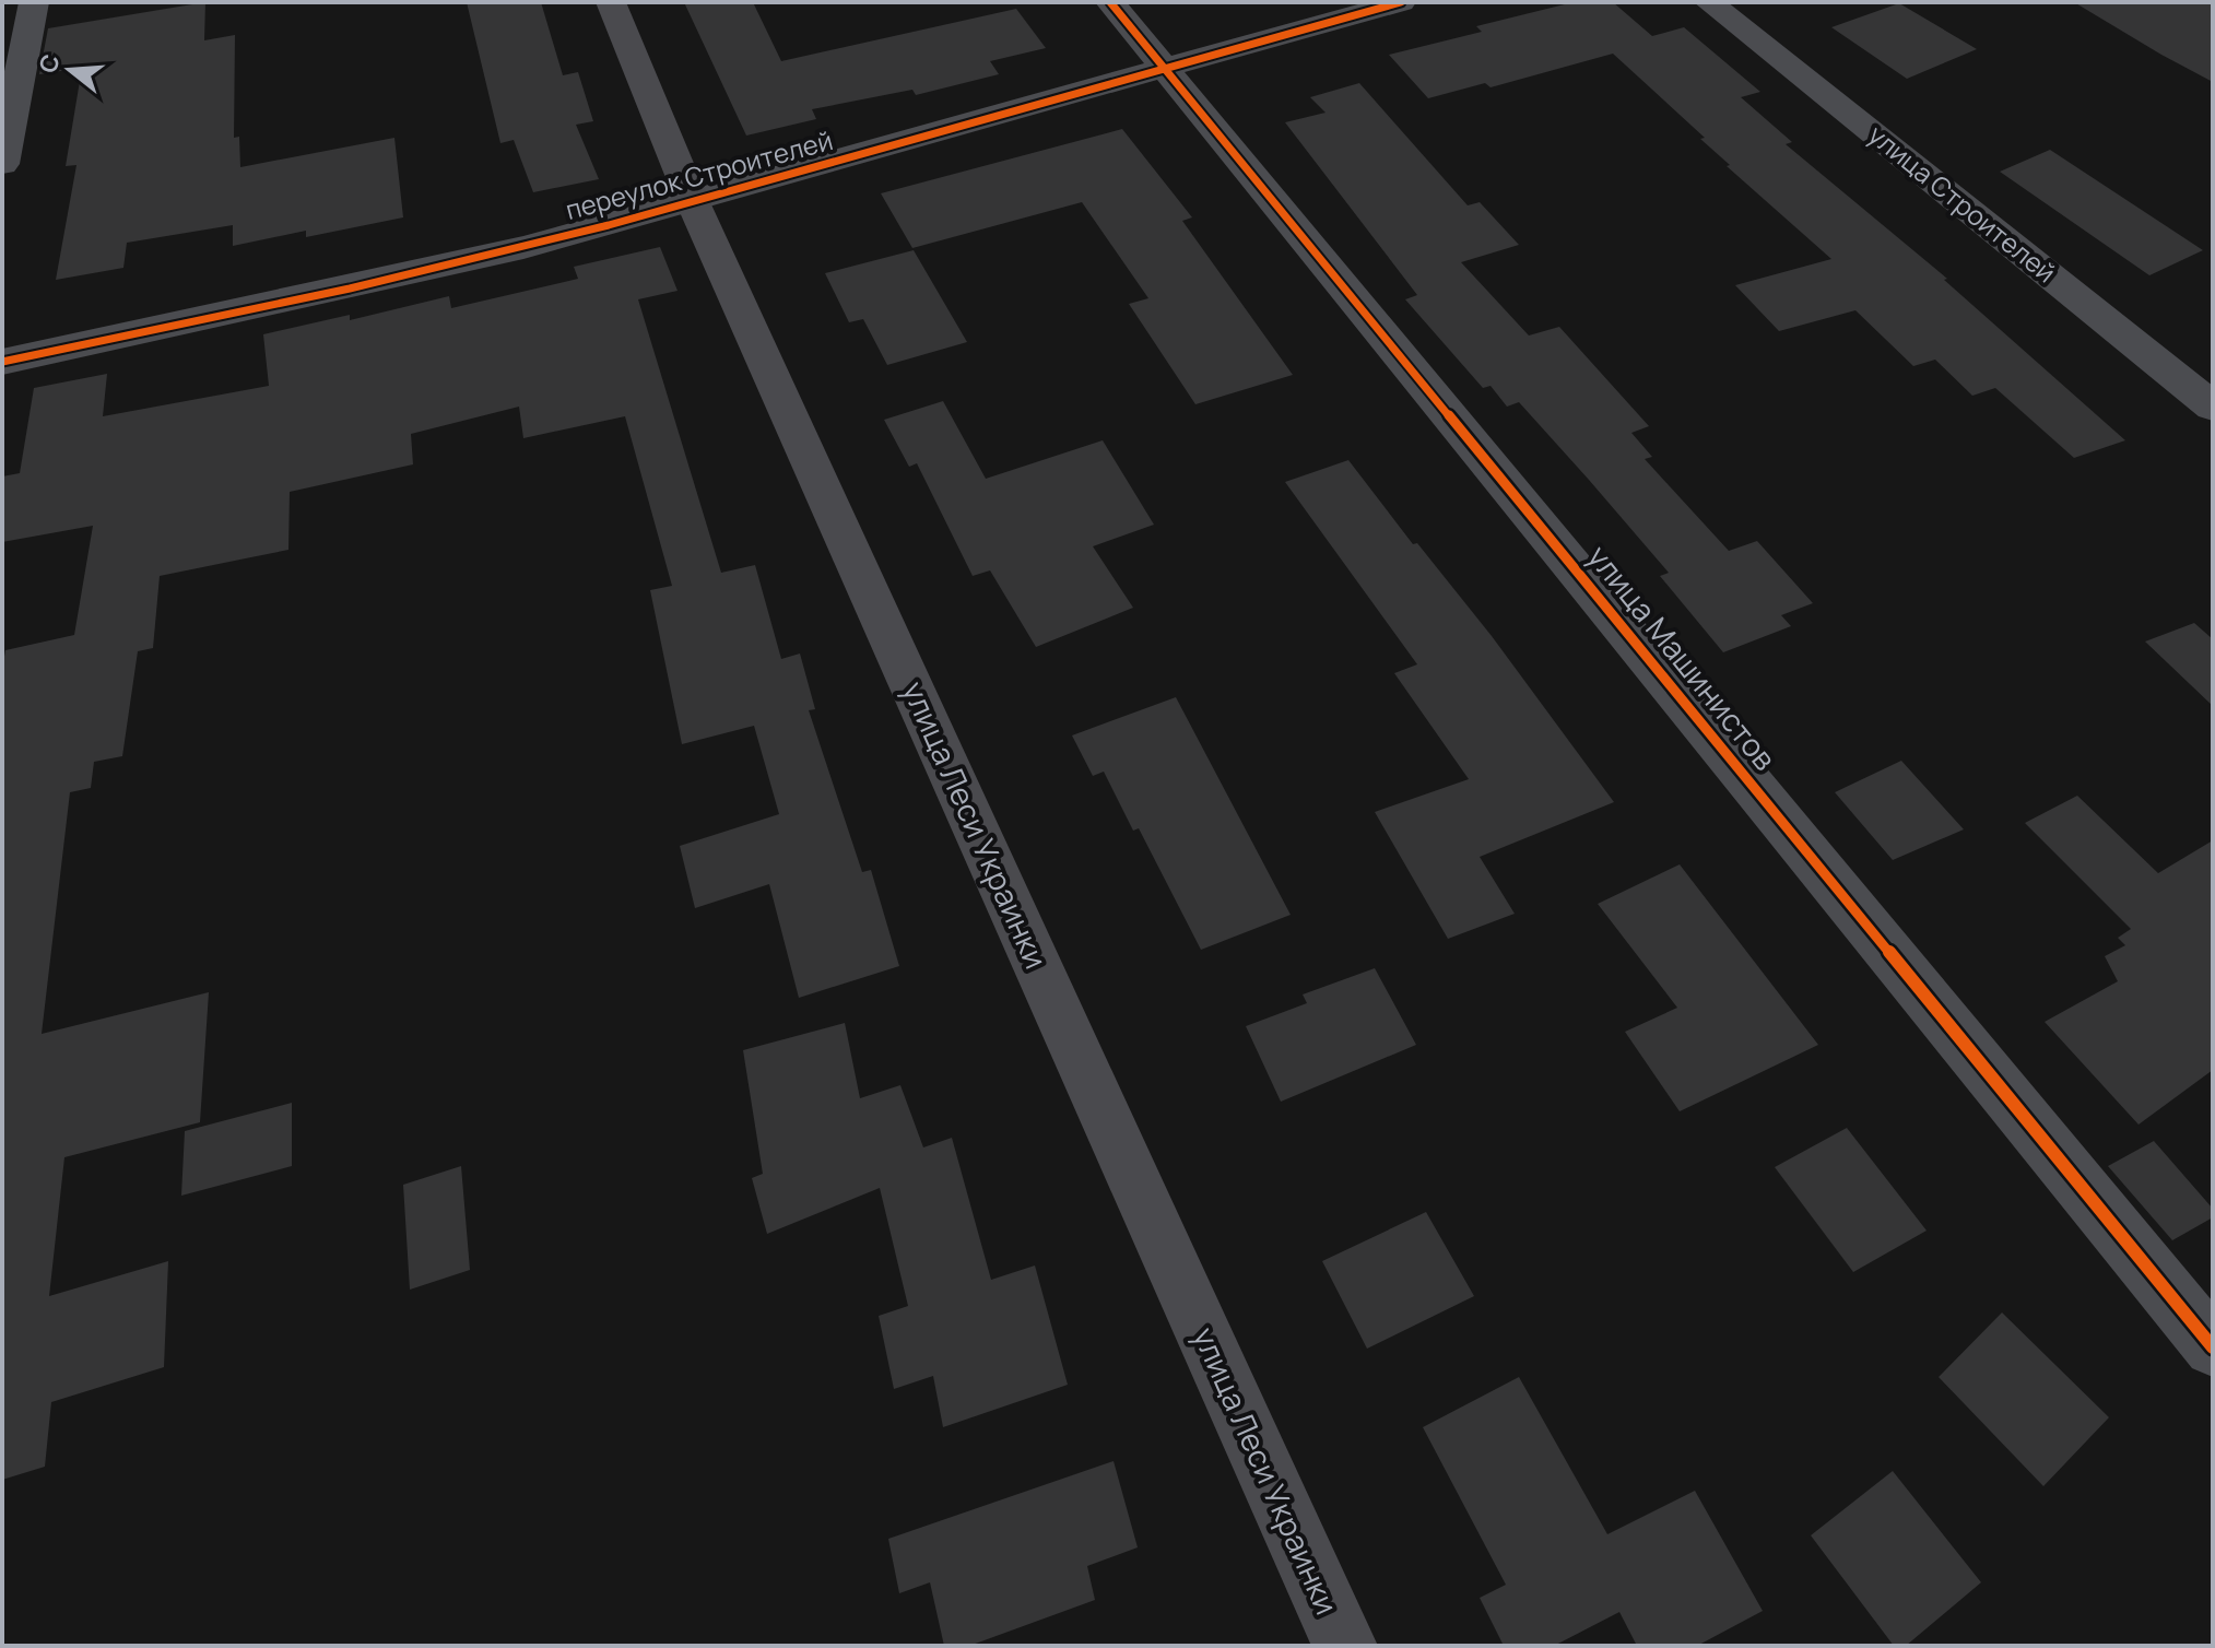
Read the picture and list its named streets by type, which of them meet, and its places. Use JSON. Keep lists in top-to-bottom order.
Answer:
{
  "streets": {
    "main road": ["улица Леси Украинки"],
    "street": ["переулок Строителей", "улица Строителей", "улица Машинистов"]
  },
  "crossings": [
    ["переулок Строителей", "улица Машинистов"],
    ["переулок Строителей", "улица Леси Украинки"]
  ],
  "north": "left"
}
